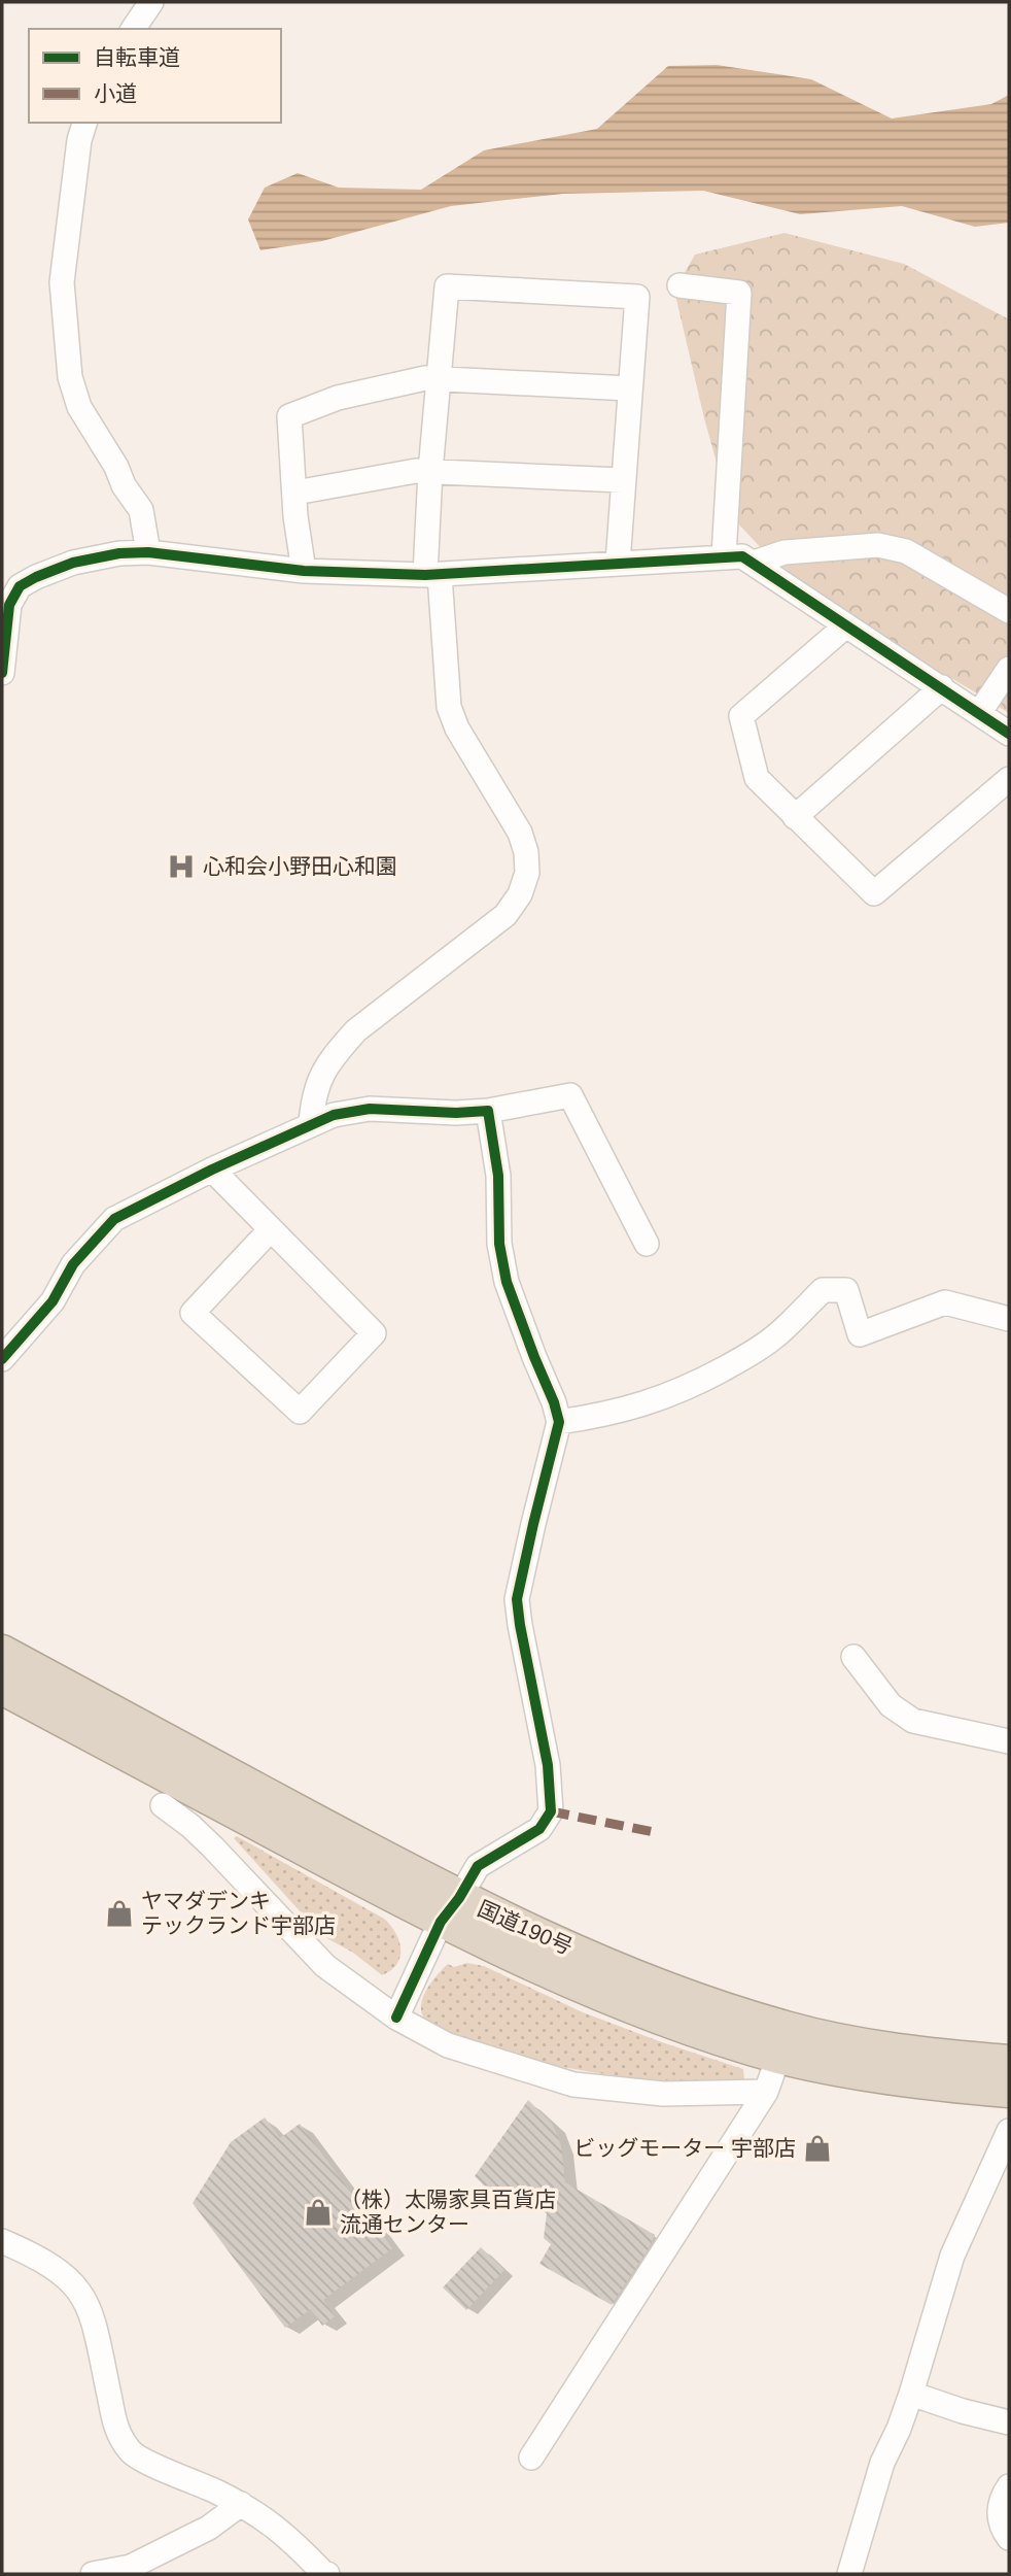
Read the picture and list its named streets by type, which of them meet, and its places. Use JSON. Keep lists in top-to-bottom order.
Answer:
{
  "streets": {
    "highway": ["国道190号"]
  },
  "places": {
    "hospital": ["心和会小野田心和園"],
    "shop": ["ヤマダデンキ テックランド宇部店", "ビッグモーター 宇部店", "（株）太陽家具百貨店 流通センター"]
  },
  "legend": ["自転車道", "小道"]
}
